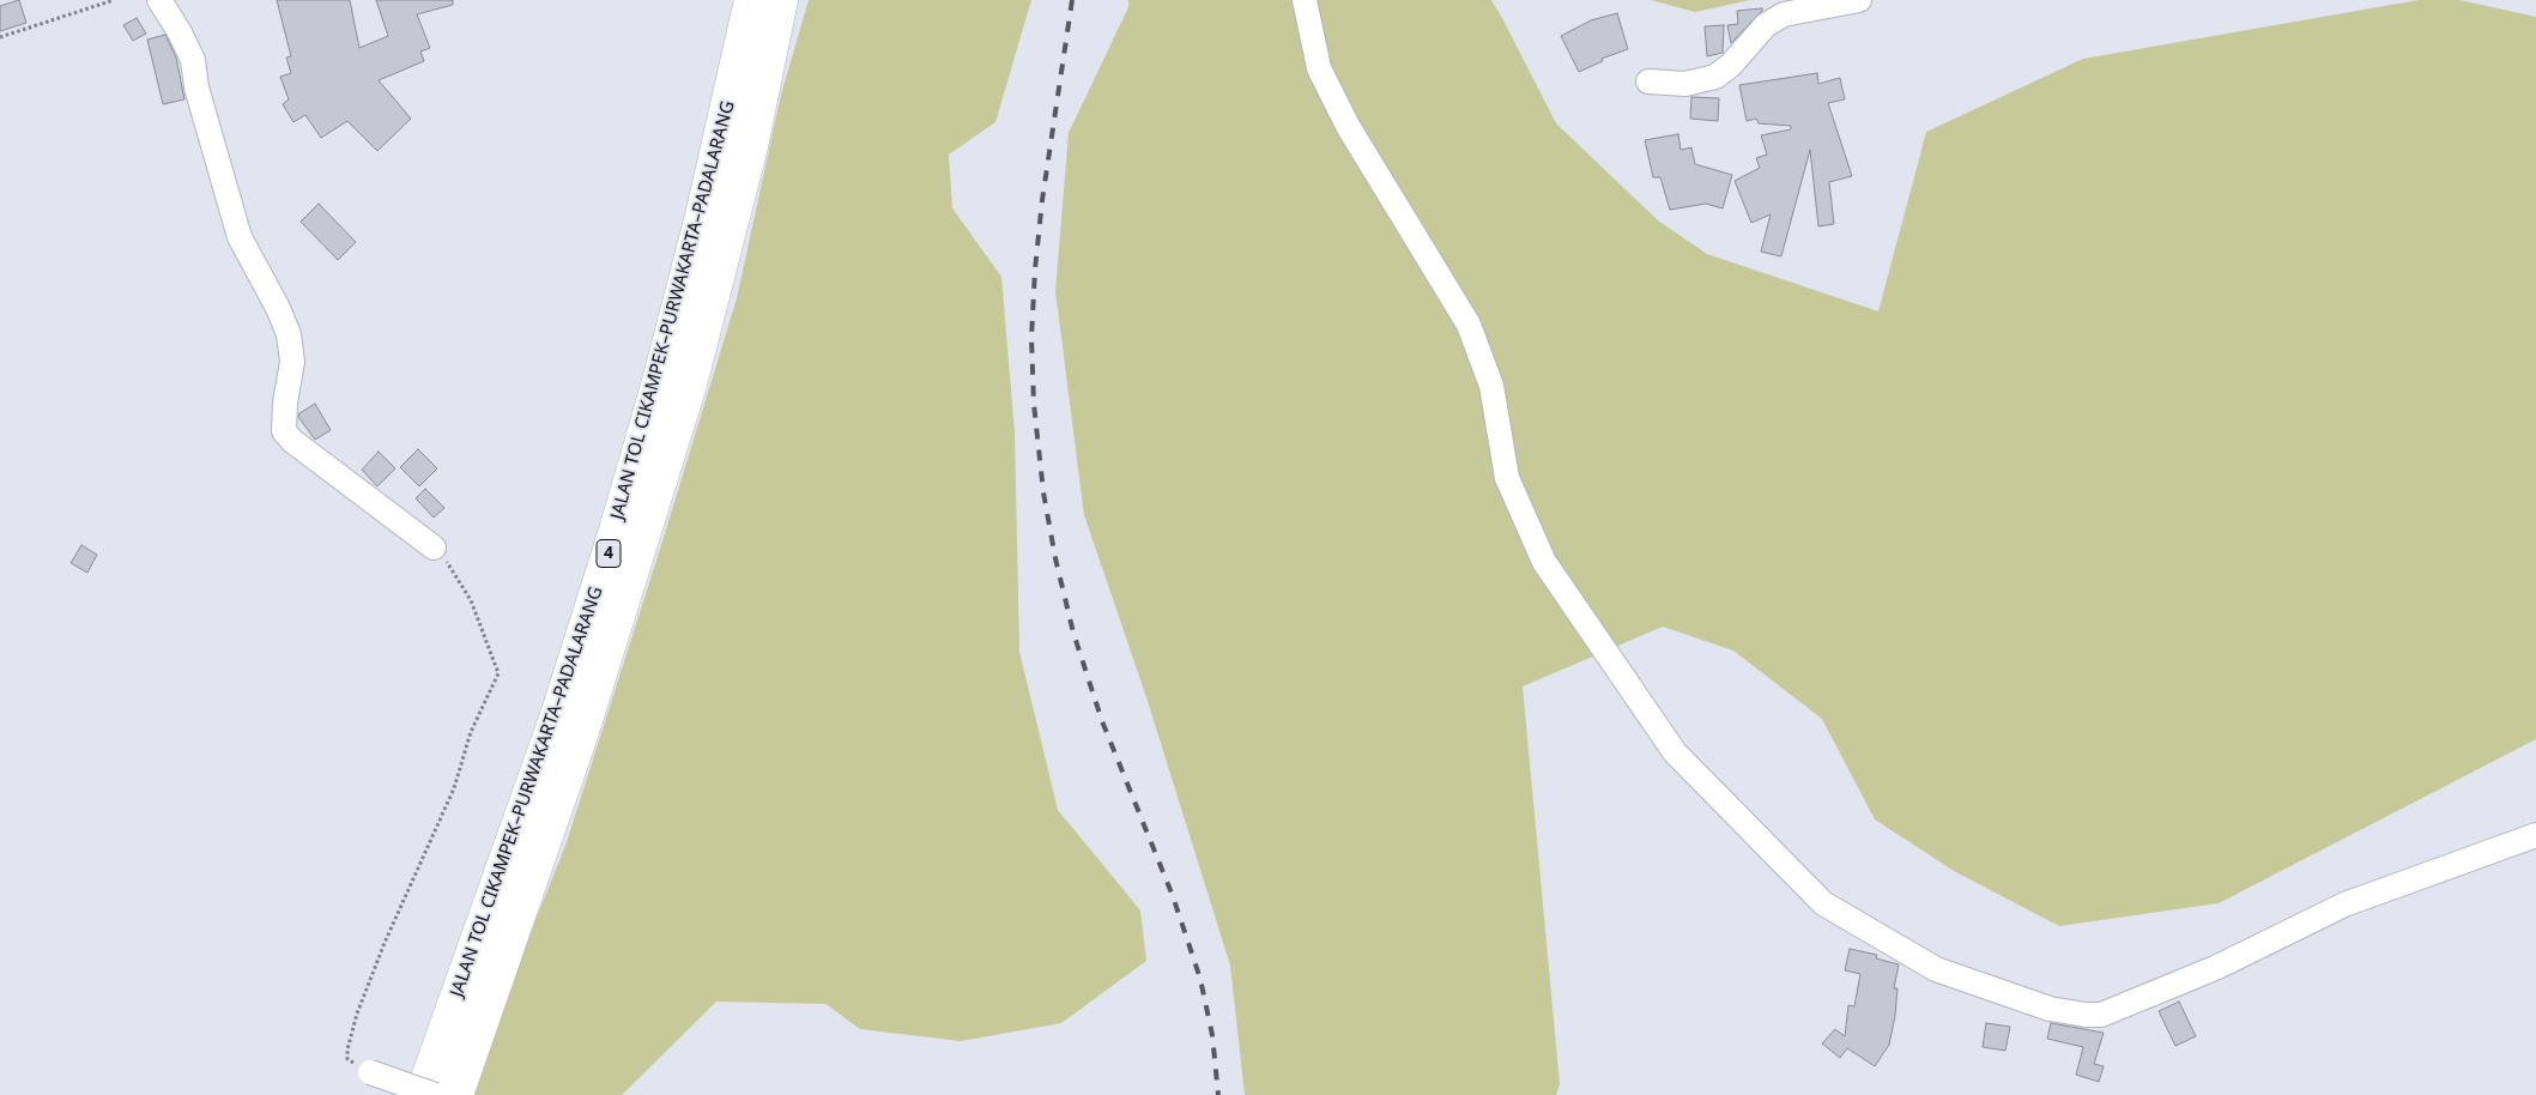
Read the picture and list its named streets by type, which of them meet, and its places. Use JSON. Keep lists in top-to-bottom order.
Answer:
{
  "streets": {
    "highway": ["JALAN TOL CIKAMPEK–PURWAKARTA–PADALARANG", "4"]
  }
}
